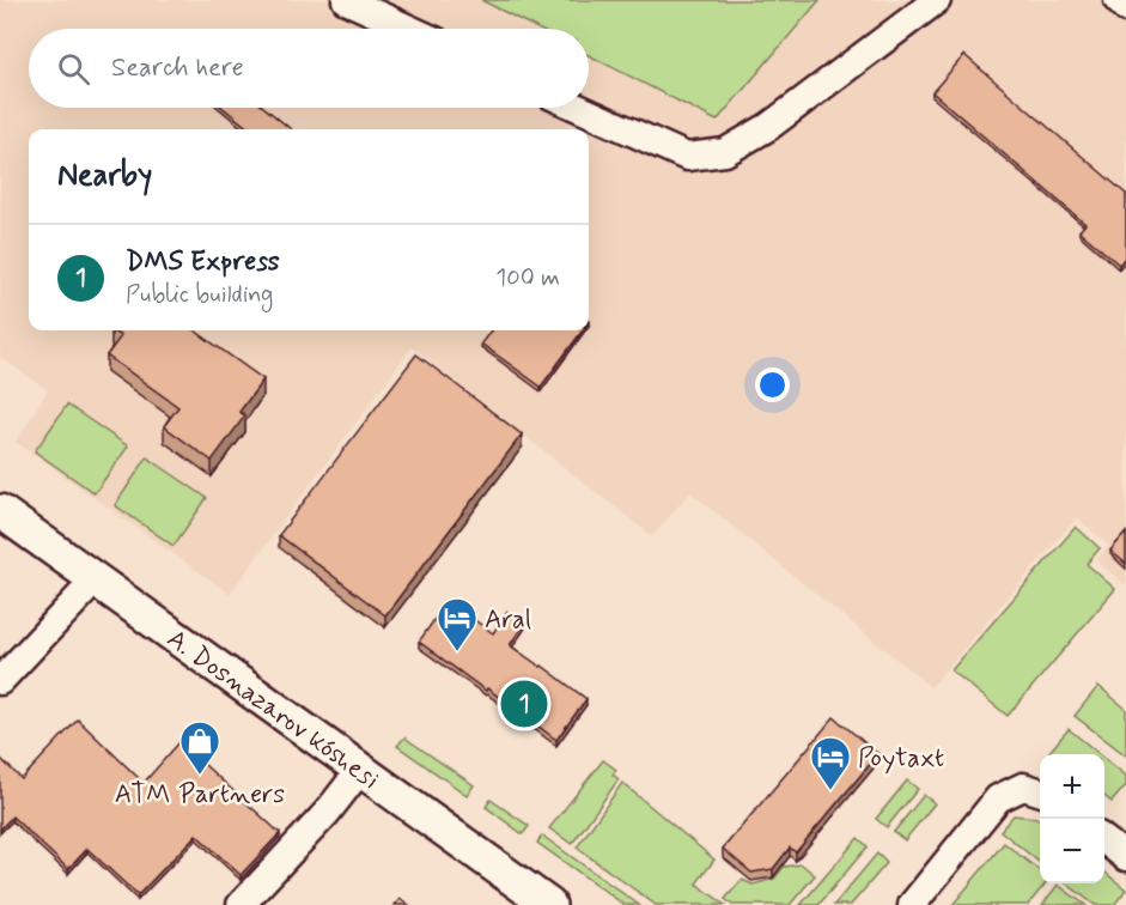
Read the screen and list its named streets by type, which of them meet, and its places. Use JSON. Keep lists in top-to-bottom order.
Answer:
{
  "streets": {
    "main road": ["A. Dosnazarov kóshesi"]
  },
  "places": {
    "hotel": ["Aral", "Poytaxt"],
    "shop": ["ATM Partners"]
  },
  "page": {
    "search": "Search here",
    "heading": "Nearby",
    "list": [
      {
        "mark": "1",
        "name": "DMS Express",
        "note": "Public building",
        "value": "100 m"
      }
    ],
    "pins": "1",
    "map_buttons": ["+", "−"]
  }
}
